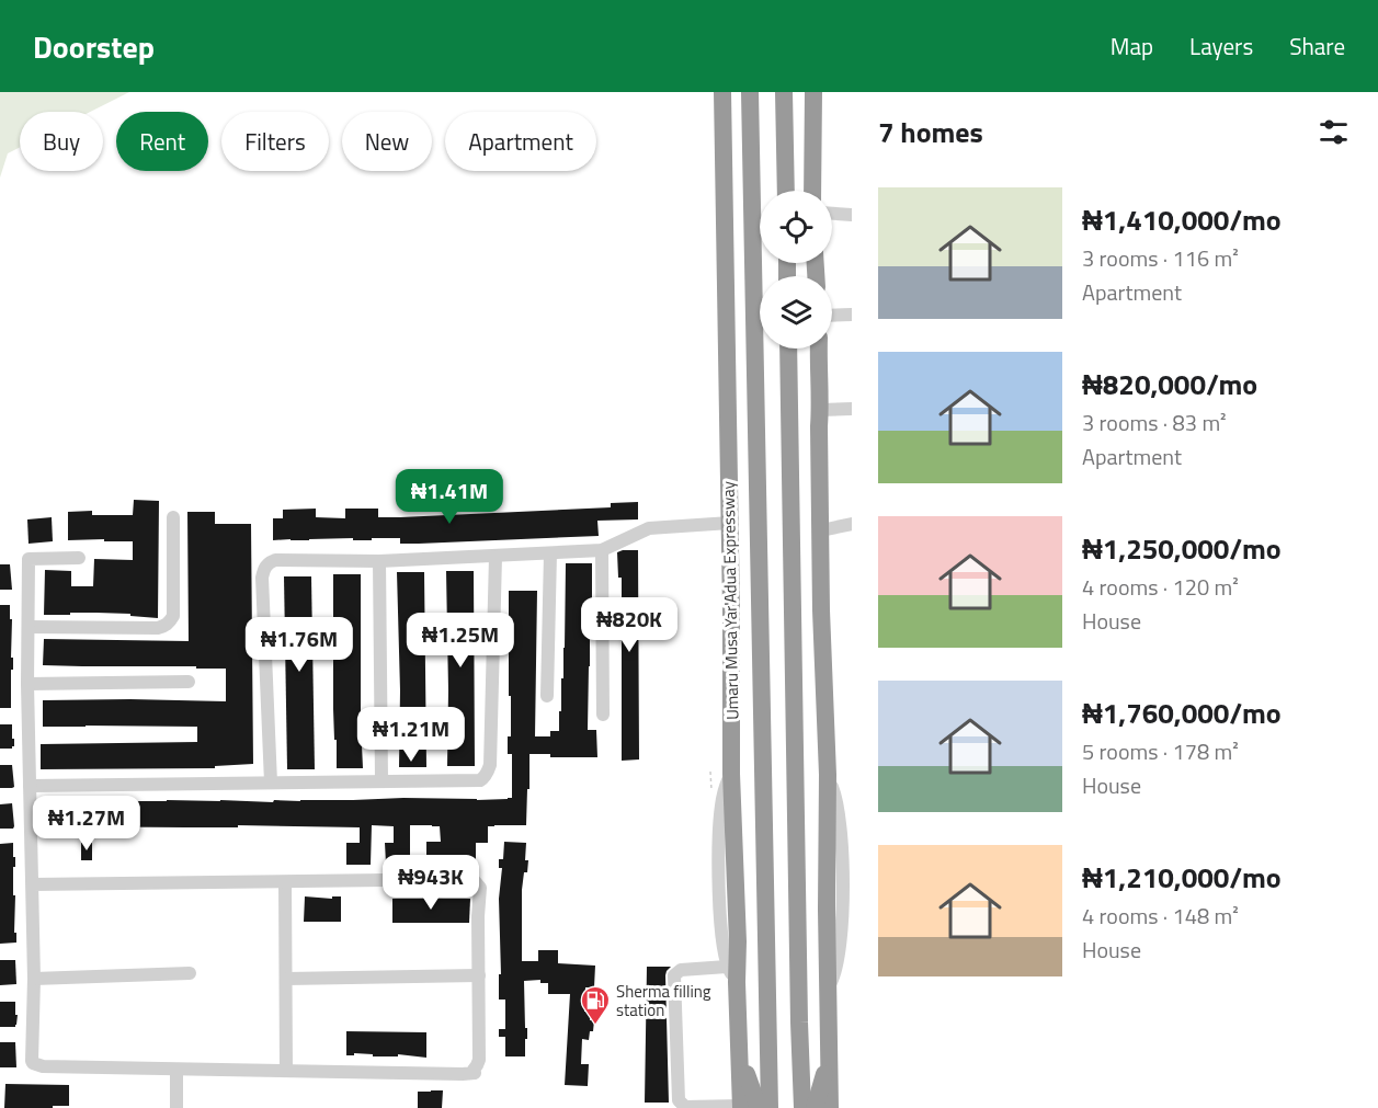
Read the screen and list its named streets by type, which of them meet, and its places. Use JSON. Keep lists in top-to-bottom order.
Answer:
{
  "streets": {
    "highway": ["Umaru Musa Yar'Adua Expressway"]
  },
  "places": {
    "fuel station": ["Sherma filling station"]
  },
  "page": {
    "header": "Doorstep",
    "nav": ["Map", "Layers", "Share"],
    "heading": "7 homes",
    "chip": [
      "Buy",
      "Rent",
      "Filters",
      "New",
      "Apartment"
    ],
    "list": [
      {
        "name": "₦1,410,000/mo",
        "note": "3 rooms · 116 m² · Apartment"
      },
      {
        "name": "₦820,000/mo",
        "note": "3 rooms · 83 m² · Apartment"
      },
      {
        "name": "₦1,250,000/mo",
        "note": "4 rooms · 120 m² · House"
      },
      {
        "name": "₦1,760,000/mo",
        "note": "5 rooms · 178 m² · House"
      },
      {
        "name": "₦1,210,000/mo",
        "note": "4 rooms · 148 m² · House"
      }
    ],
    "price": [
      "₦1.41M",
      "₦820K",
      "₦1.25M",
      "₦1.76M",
      "₦1.21M",
      "₦1.27M",
      "₦943K"
    ]
  }
}
